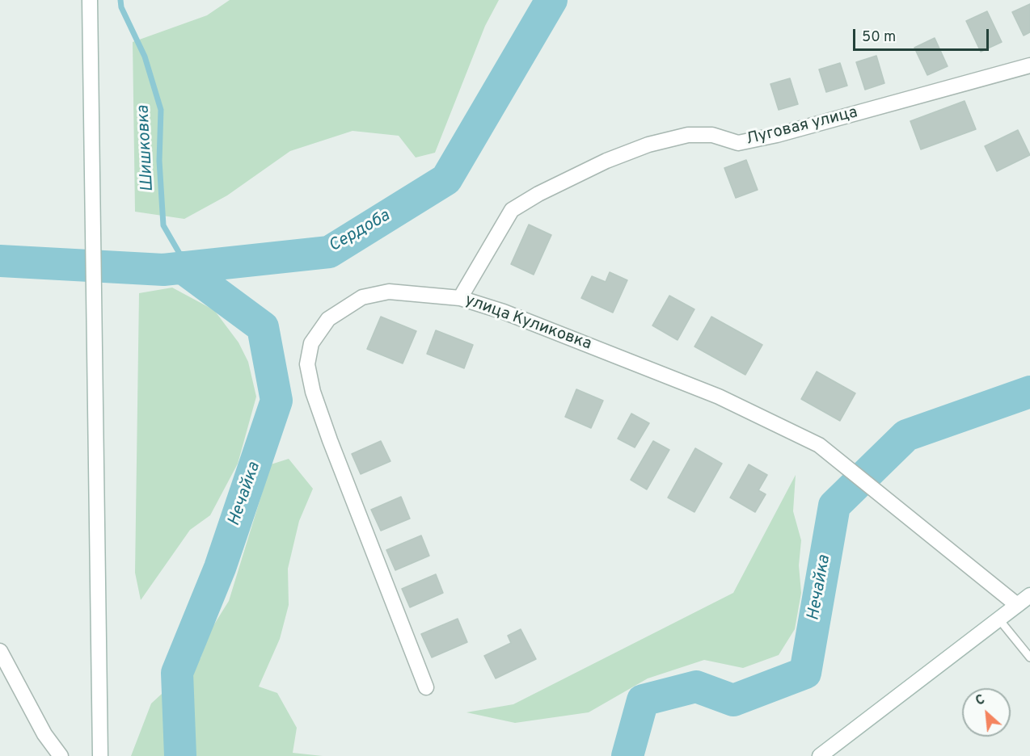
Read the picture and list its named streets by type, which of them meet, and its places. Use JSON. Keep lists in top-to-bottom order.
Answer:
{
  "streets": {
    "street": ["Луговая улица", "улица Куликовка"]
  },
  "crossings": [
    ["Луговая улица", "улица Куликовка"]
  ],
  "water": ["Шишковка", "Сердоба", "Нечайка"],
  "scale_bar": "50 m",
  "north": "top left"
}
